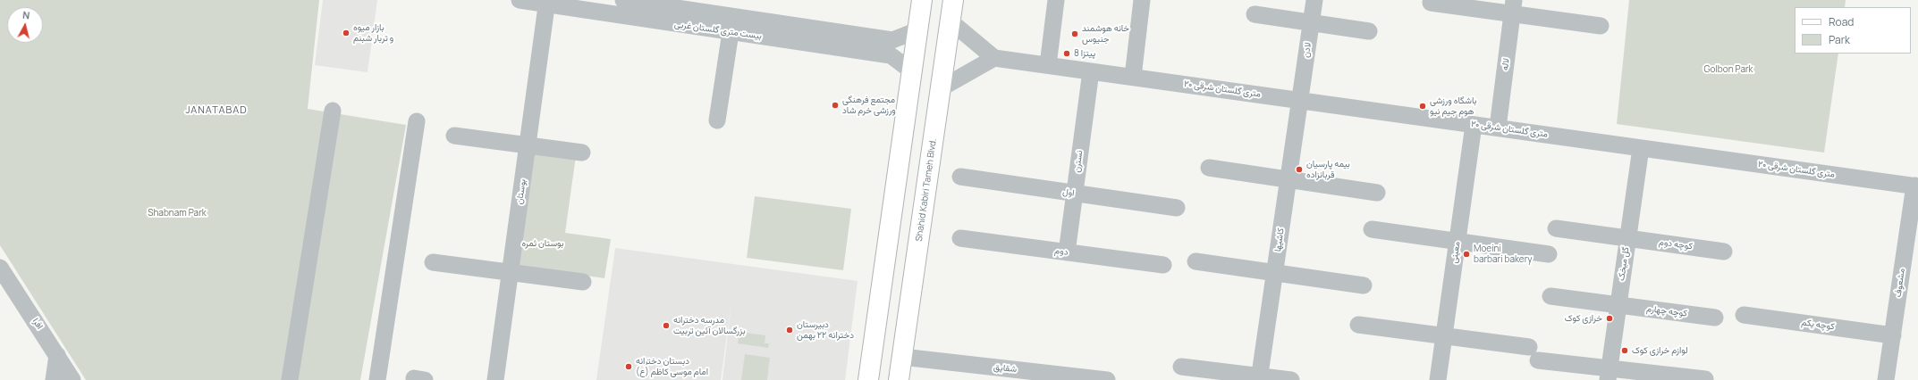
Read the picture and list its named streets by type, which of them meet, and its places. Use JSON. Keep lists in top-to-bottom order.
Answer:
{
  "streets": {
    "main road": ["Shahid Kabiri Tameh Blvd."],
    "street": [
      "بیست متری گلستان غربی",
      "لادن",
      "لاله",
      "۲۰ متری گلستان شرقی",
      "نسترن",
      "بوستان",
      "اول",
      "کاشیها",
      "کوچه دوم",
      "دوم",
      "معینی",
      "گل میخک",
      "مشعوف",
      "کوچه چهارم",
      "افرا",
      "کوچه یکم",
      "شقایق"
    ]
  },
  "crossings": [
    ["بیست متری گلستان غربی", "بوستان"],
    ["لادن", "۲۰ متری گلستان شرقی"],
    ["لادن", "کاشیها"],
    ["لاله", "۲۰ متری گلستان شرقی"],
    ["۲۰ متری گلستان شرقی", "نسترن"],
    ["۲۰ متری گلستان شرقی", "کاشیها"],
    ["۲۰ متری گلستان شرقی", "معینی"],
    ["۲۰ متری گلستان شرقی", "گل میخک"],
    ["۲۰ متری گلستان شرقی", "مشعوف"],
    ["نسترن", "اول"],
    ["نسترن", "دوم"],
    ["Shahid Kabiri Tameh Blvd.", "شقایق"],
    ["کوچه دوم", "گل میخک"],
    ["گل میخک", "کوچه چهارم"],
    ["مشعوف", "کوچه یکم"]
  ],
  "districts": ["JANATABAD"],
  "parks": ["Golbon Park", "Shabnam Park", "بوستان ثمره"],
  "places": [
    "بازار میوه و تربار شبنم",
    "خانه هوشمند جنیوس",
    "پیتزا 8",
    "مجتمع فرهنگی ورزشی خرم شاد",
    "باشگاه ورزشی هوم جیم نیو",
    "بیمه پارسیان قربانزاده",
    "Moeini barbari bakery",
    "خرازی کوک",
    "مدرسه دخترانه بزرگسالان آئین تربیت",
    "دبیرستان دخترانه ۲۲ بهمن",
    "لوازم خرازی کوک",
    "دبستان دخترانه امام موسی کاظم (ع)"
  ],
  "legend": ["Road", "Park"],
  "north": "top"
}
